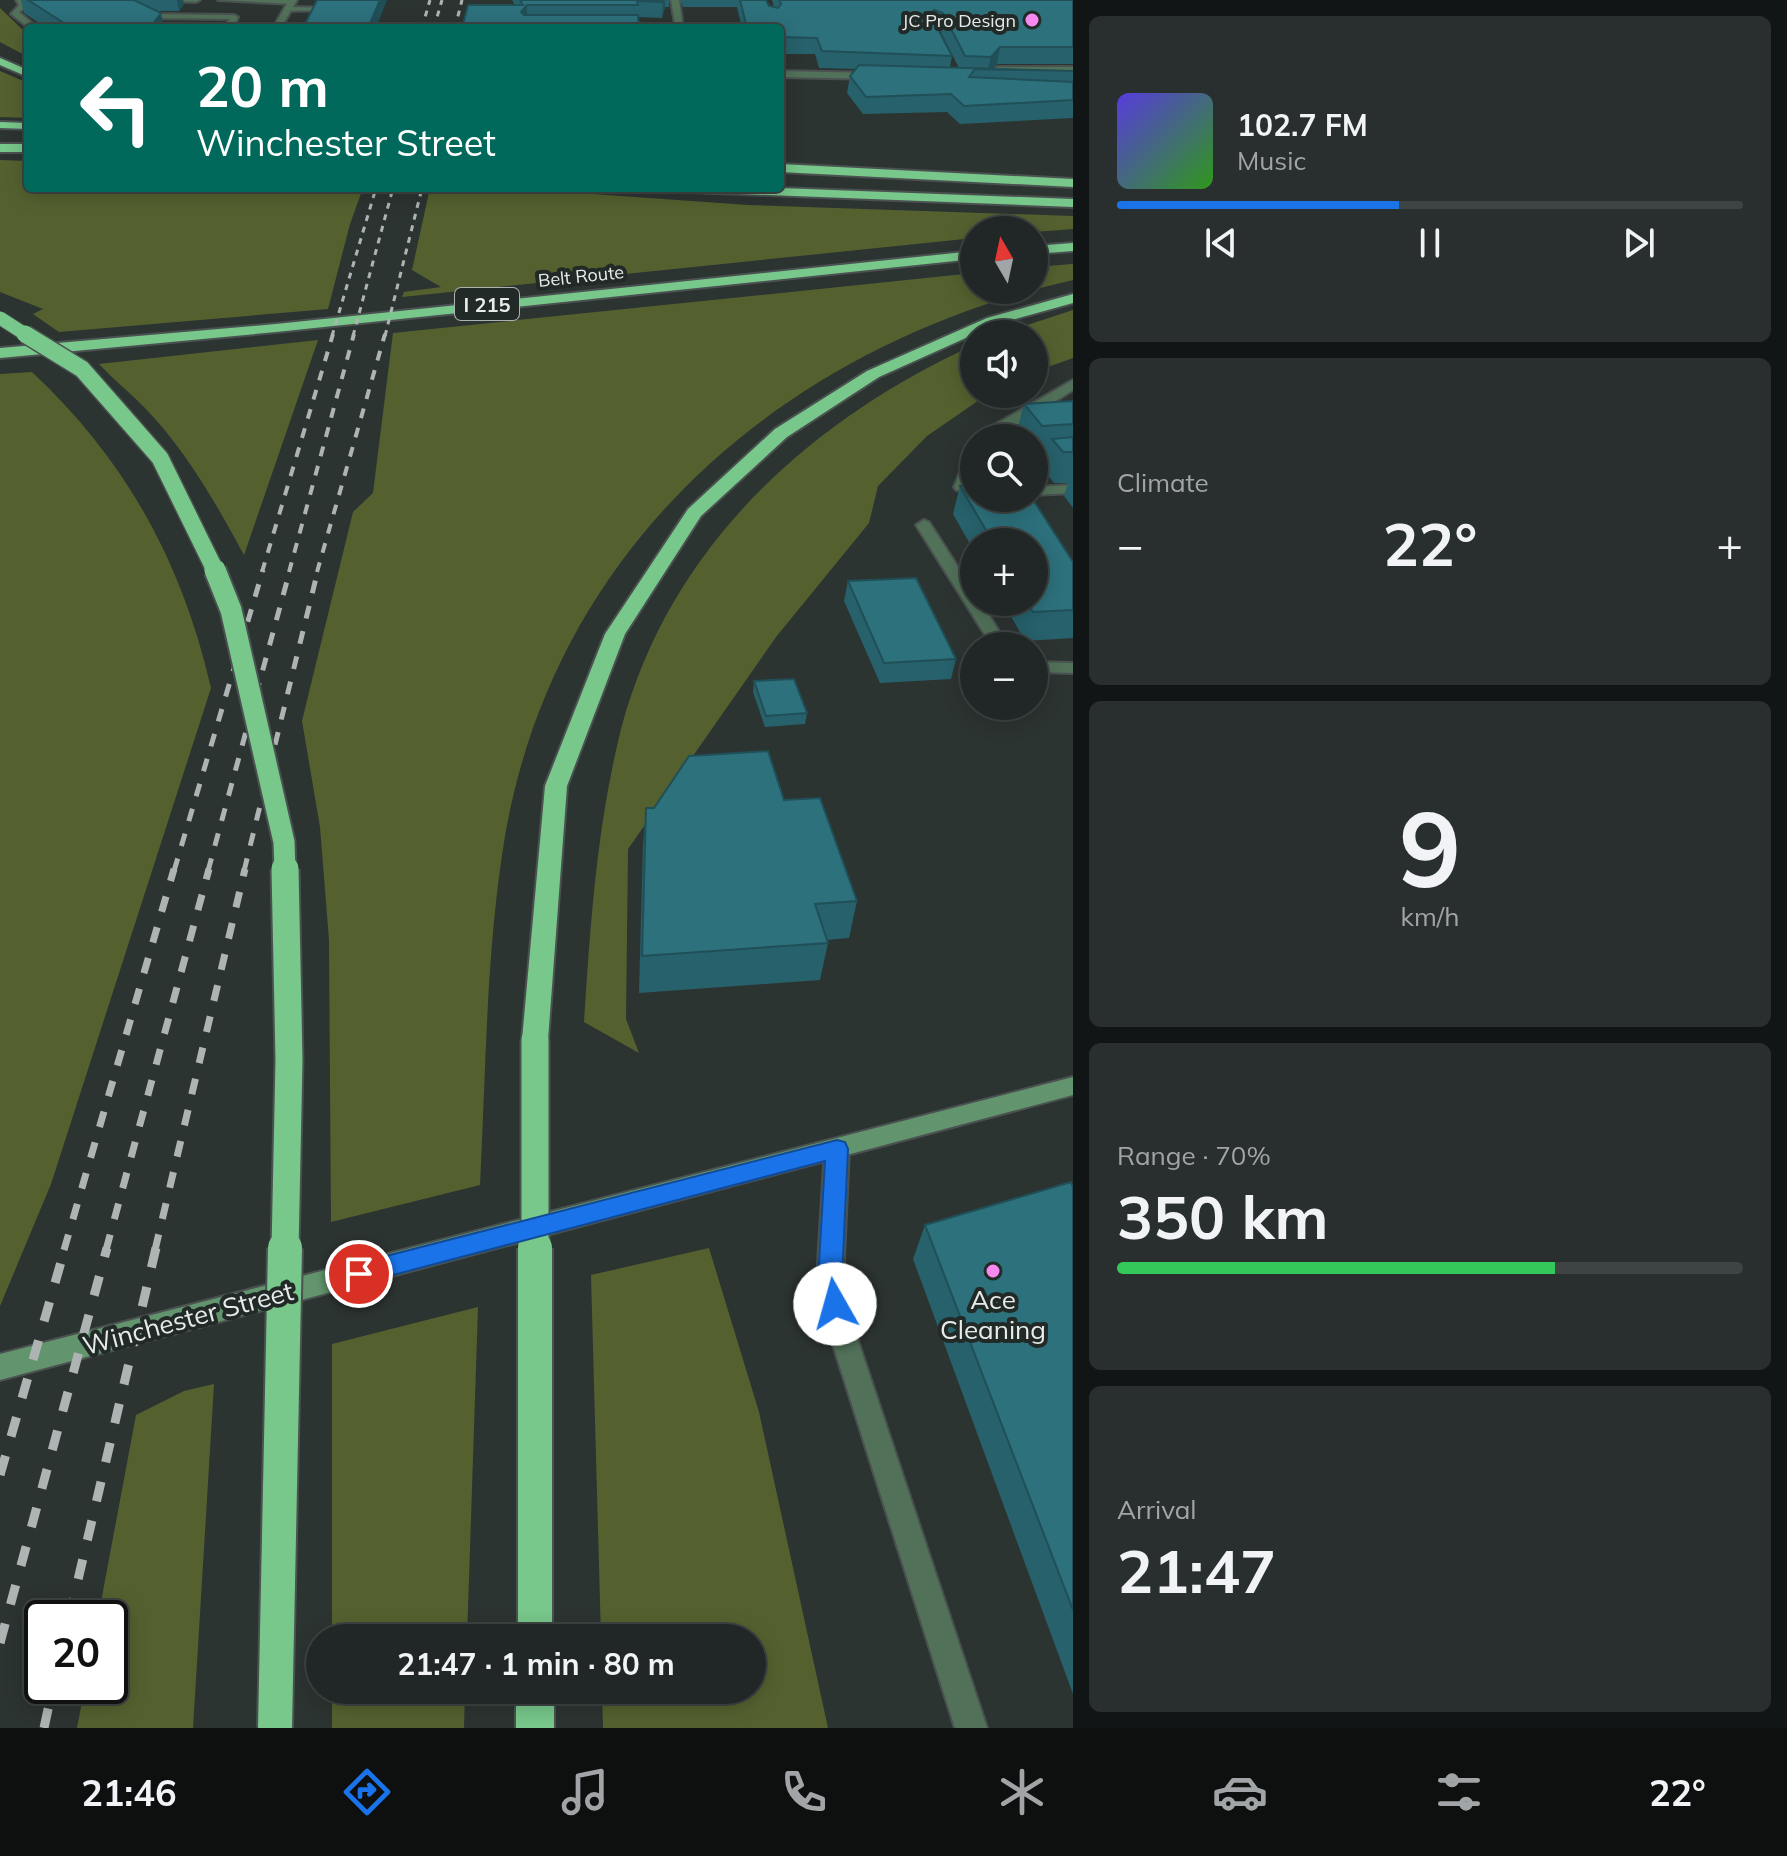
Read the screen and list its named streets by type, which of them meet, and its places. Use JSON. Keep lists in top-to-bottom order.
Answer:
{
  "streets": {
    "highway": ["Belt Route", "I 215"],
    "main road": ["Winchester Street"]
  },
  "places": ["JC Pro Design", "Ace Cleaning"],
  "north": "top",
  "page": {
    "turn": ["20 m", "Winchester Street"],
    "song": ["102.7 FM", "Music"],
    "map_buttons": ["+", "−"],
    "tile": [
      "Climate",
      ["9", "km/h"],
      ["Range · 70%", "350 km"],
      ["Arrival", "21:47"]
    ],
    "heat": ["−", "22°", "+"],
    "limit": "20",
    "trip": "21:47 · 1 min · 80 m",
    "tabs": ["21:46", "22°"]
  }
}
